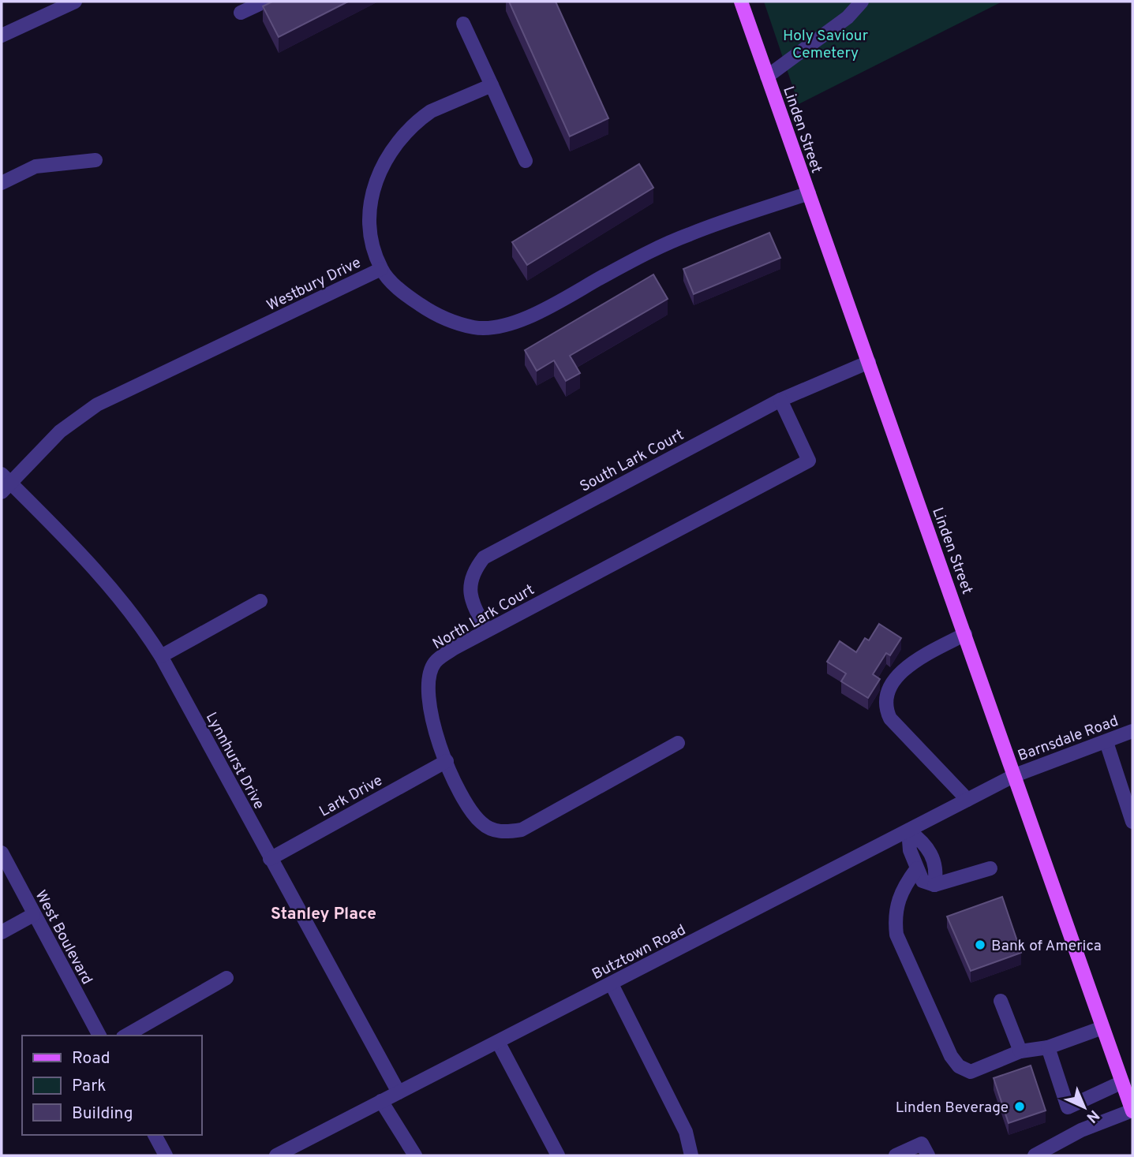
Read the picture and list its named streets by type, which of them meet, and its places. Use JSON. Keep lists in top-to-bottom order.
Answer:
{
  "streets": {
    "main road": ["Linden Street"],
    "street": [
      "Westbury Drive",
      "South Lark Court",
      "North Lark Court",
      "Barnsdale Road",
      "Lynnhurst Drive",
      "Lark Drive",
      "West Boulevard",
      "Butztown Road"
    ]
  },
  "crossings": [
    ["Linden Street", "Westbury Drive"],
    ["Linden Street", "South Lark Court"],
    ["Linden Street", "Barnsdale Road"],
    ["Linden Street", "Butztown Road"],
    ["Westbury Drive", "Lynnhurst Drive"],
    ["South Lark Court", "North Lark Court"],
    ["North Lark Court", "Lark Drive"],
    ["Barnsdale Road", "Butztown Road"],
    ["Lynnhurst Drive", "Lark Drive"],
    ["Lynnhurst Drive", "Butztown Road"]
  ],
  "districts": ["Stanley Place"],
  "parks": ["Holy Saviour Cemetery"],
  "places": ["Bank of America", "Linden Beverage"],
  "legend": ["Road", "Park", "Building"],
  "north": "bottom right"
}
